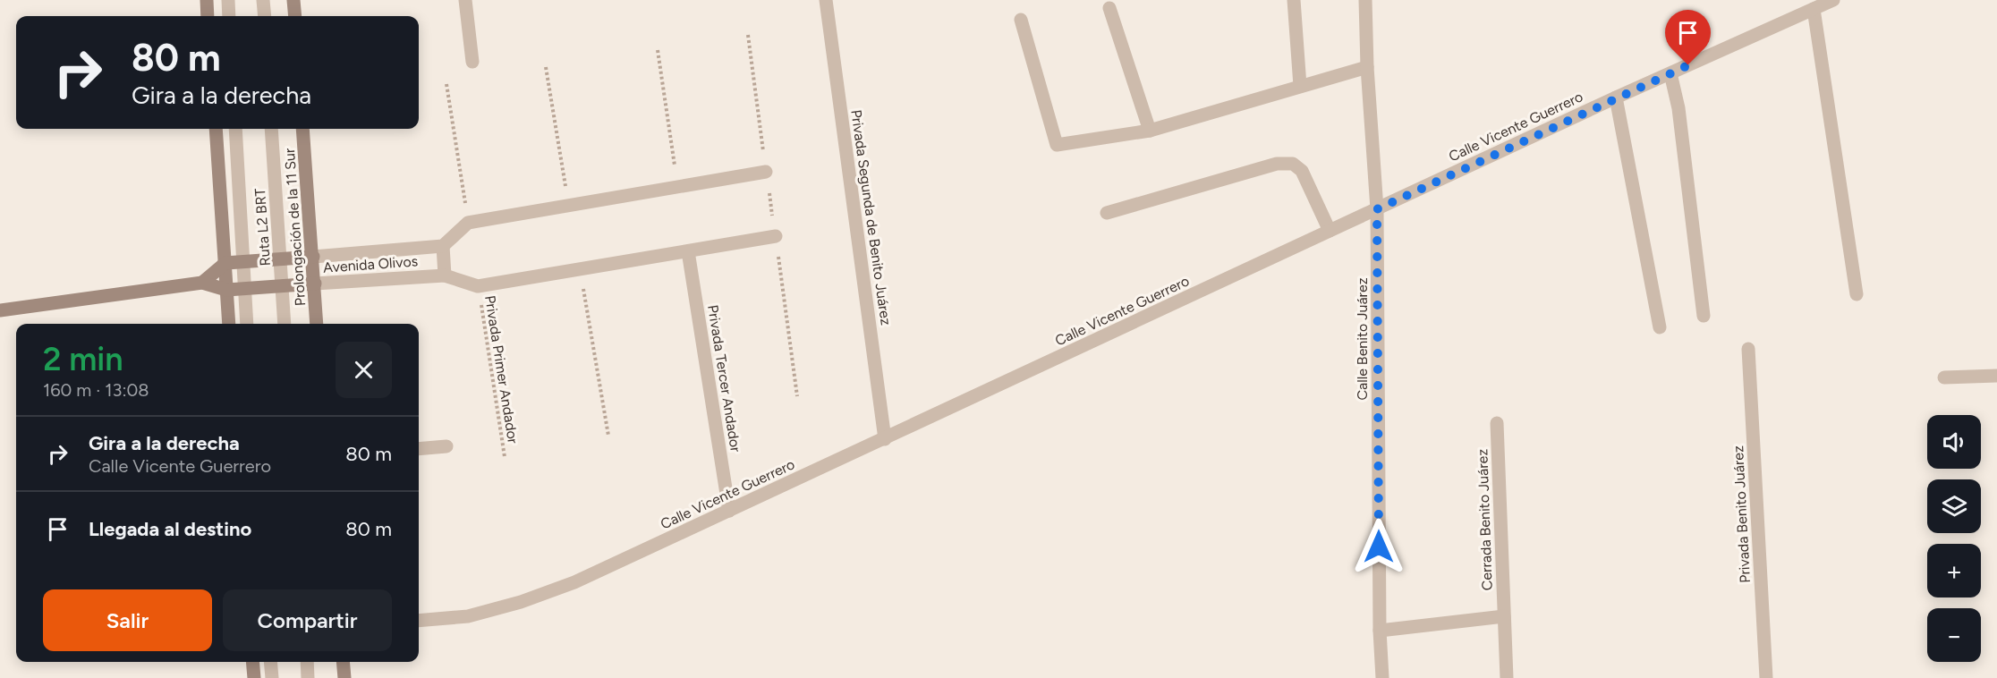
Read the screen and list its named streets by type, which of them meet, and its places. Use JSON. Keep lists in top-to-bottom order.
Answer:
{
  "streets": {
    "main road": ["Prolongación de la 11 Sur", "Avenida Olivos"],
    "street": [
      "Calle Vicente Guerrero",
      "Privada Segunda de Benito Juárez",
      "Ruta L2 BRT",
      "Calle Benito Juárez",
      "Privada Tercer Andador",
      "Privada Benito Juárez",
      "Cerrada Benito Juárez"
    ],
    "path": ["Privada Primer Andador"]
  },
  "crossings": [
    ["Calle Vicente Guerrero", "Privada Segunda de Benito Juárez"],
    ["Calle Vicente Guerrero", "Calle Benito Juárez"],
    ["Calle Vicente Guerrero", "Privada Tercer Andador"],
    ["Ruta L2 BRT", "Avenida Olivos"],
    ["Prolongación de la 11 Sur", "Avenida Olivos"]
  ],
  "page": {
    "turn": ["80 m", "Gira a la derecha"],
    "heading": ["2 min", "160 m · 13:08"],
    "map_buttons": ["+", "−"],
    "list": [
      {
        "name": "Gira a la derecha",
        "note": "Calle Vicente Guerrero",
        "value": "80 m"
      },
      {
        "name": "Llegada al destino",
        "value": "80 m"
      }
    ],
    "buttons": ["Salir", "Compartir"]
  }
}
